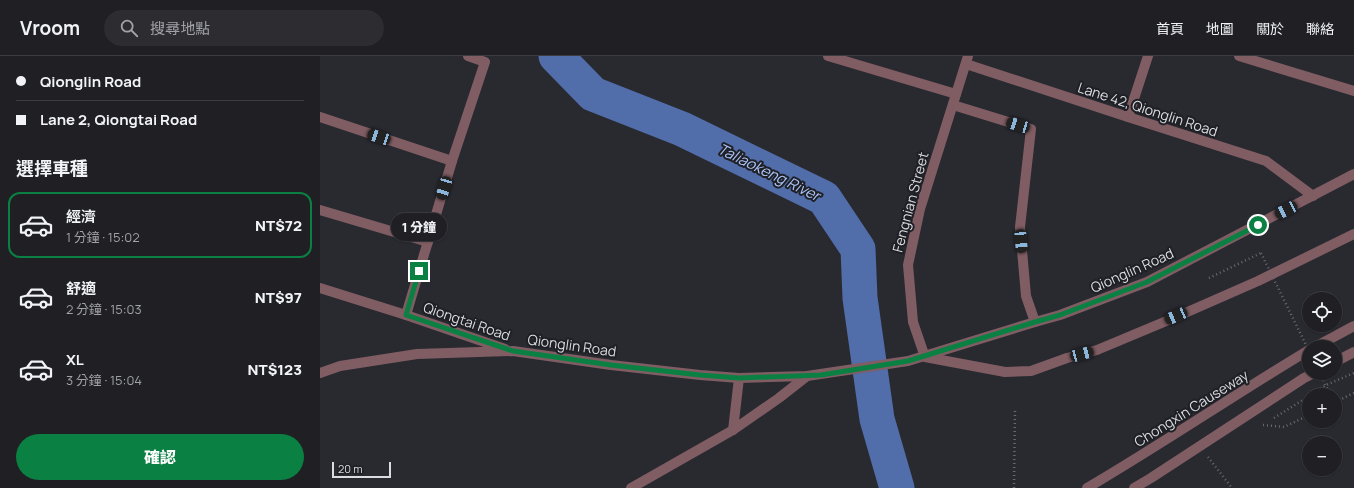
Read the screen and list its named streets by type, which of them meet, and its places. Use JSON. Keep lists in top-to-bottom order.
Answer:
{
  "streets": {
    "street": [
      "Lane 42, Qionglin Road",
      "Fengnian Street",
      "Qionglin Road",
      "Qiongtai Road",
      "Chongxin Causeway"
    ]
  },
  "crossings": [
    ["Lane 42, Qionglin Road", "Fengnian Street"],
    ["Lane 42, Qionglin Road", "Qionglin Road"],
    ["Fengnian Street", "Qionglin Road"],
    ["Qionglin Road", "Qiongtai Road"]
  ],
  "water": ["Taliaokeng River"],
  "scale_bar": "20 m",
  "page": {
    "header": "Vroom",
    "search": "搜尋地點",
    "nav": [
      "首頁",
      "地圖",
      "關於",
      "聯絡"
    ],
    "banner": ["Qionglin Road", "Lane 2, Qiongtai Road"],
    "heading": "選擇車種",
    "list": [
      {
        "name": "經濟",
        "note": "1 分鐘 · 15:02",
        "value": "NT$72"
      },
      {
        "name": "舒適",
        "note": "2 分鐘 · 15:03",
        "value": "NT$97"
      },
      {
        "name": "XL",
        "note": "3 分鐘 · 15:04",
        "value": "NT$123"
      }
    ],
    "bubble": "1 分鐘",
    "map_buttons": ["+", "−"],
    "buttons": "確認",
    "scale": "20 m"
  }
}
